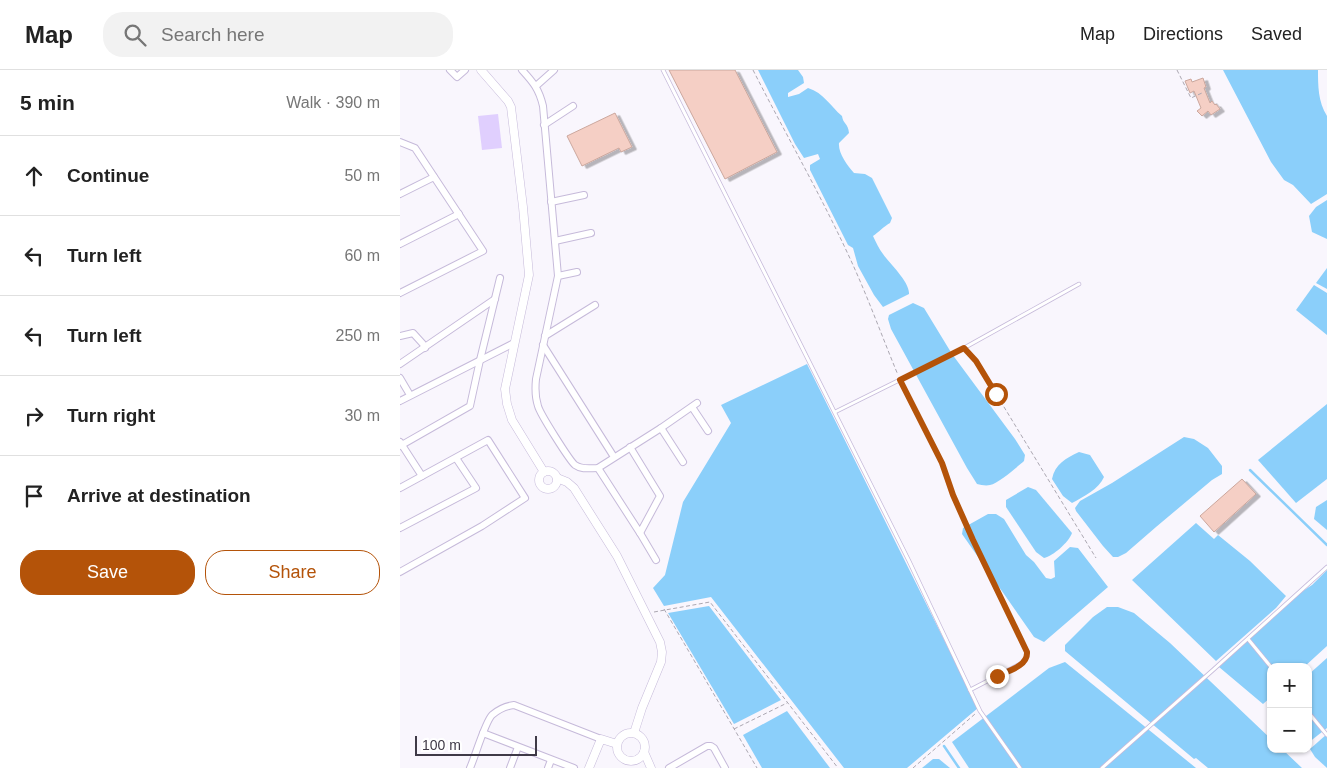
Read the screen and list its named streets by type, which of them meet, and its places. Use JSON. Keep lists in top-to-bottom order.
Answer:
{
  "scale_bar": "100 m",
  "page": {
    "header": "Map",
    "search": "Search here",
    "nav": ["Map", "Directions", "Saved"],
    "heading": ["5 min", "Walk · 390 m"],
    "list": [
      ["Continue", "50 m"],
      ["Turn left", "60 m"],
      ["Turn left", "250 m"],
      ["Turn right", "30 m"],
      "Arrive at destination"
    ],
    "buttons": ["Save", "Share"],
    "map_buttons": ["+", "−"],
    "scale": "100 m"
  }
}
